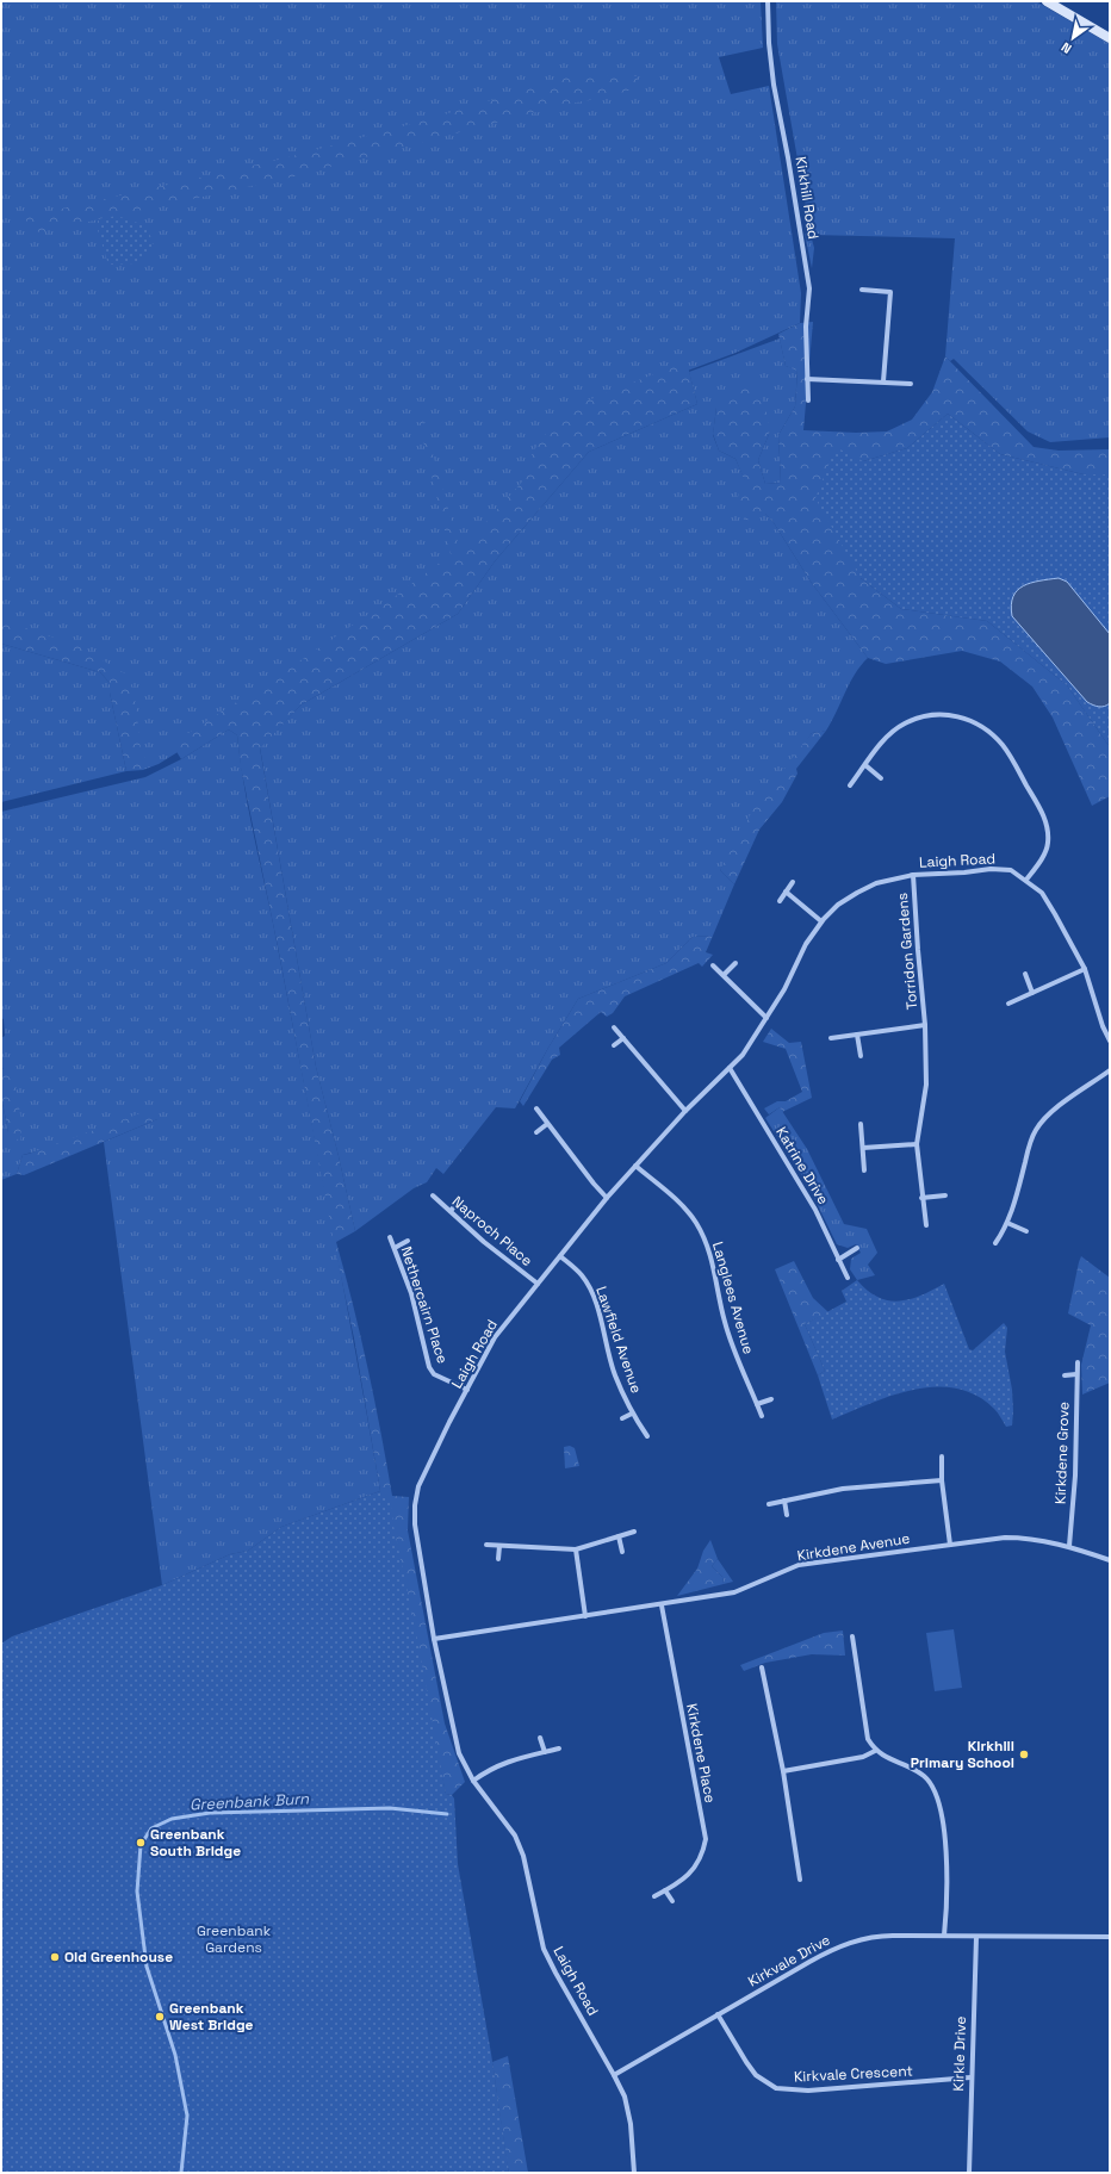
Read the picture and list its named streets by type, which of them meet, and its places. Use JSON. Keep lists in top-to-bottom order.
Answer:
{
  "streets": {
    "street": [
      "Kirkhill Road",
      "Laigh Road",
      "Torridon Gardens",
      "Katrine Drive",
      "Naproch Place",
      "Langlees Avenue",
      "Nethercairn Place",
      "Lawfield Avenue",
      "Kirkdene Grove",
      "Kirkdene Avenue",
      "Kirkdene Place",
      "Kirkvale Drive",
      "Kirkle Drive",
      "Kirkvale Crescent"
    ]
  },
  "crossings": [
    ["Laigh Road", "Torridon Gardens"],
    ["Laigh Road", "Katrine Drive"],
    ["Laigh Road", "Naproch Place"],
    ["Laigh Road", "Langlees Avenue"],
    ["Laigh Road", "Nethercairn Place"],
    ["Laigh Road", "Lawfield Avenue"],
    ["Laigh Road", "Kirkdene Avenue"],
    ["Laigh Road", "Kirkvale Drive"],
    ["Kirkdene Grove", "Kirkdene Avenue"],
    ["Kirkdene Avenue", "Kirkdene Place"],
    ["Kirkvale Drive", "Kirkle Drive"],
    ["Kirkvale Drive", "Kirkvale Crescent"],
    ["Kirkle Drive", "Kirkvale Crescent"]
  ],
  "water": ["Greenbank Burn"],
  "parks": ["Greenbank Gardens"],
  "places": [
    "Kirkhill Primary School",
    "Greenbank South Bridge",
    "Old Greenhouse",
    "Greenbank West Bridge"
  ],
  "north": "bottom left"
}
